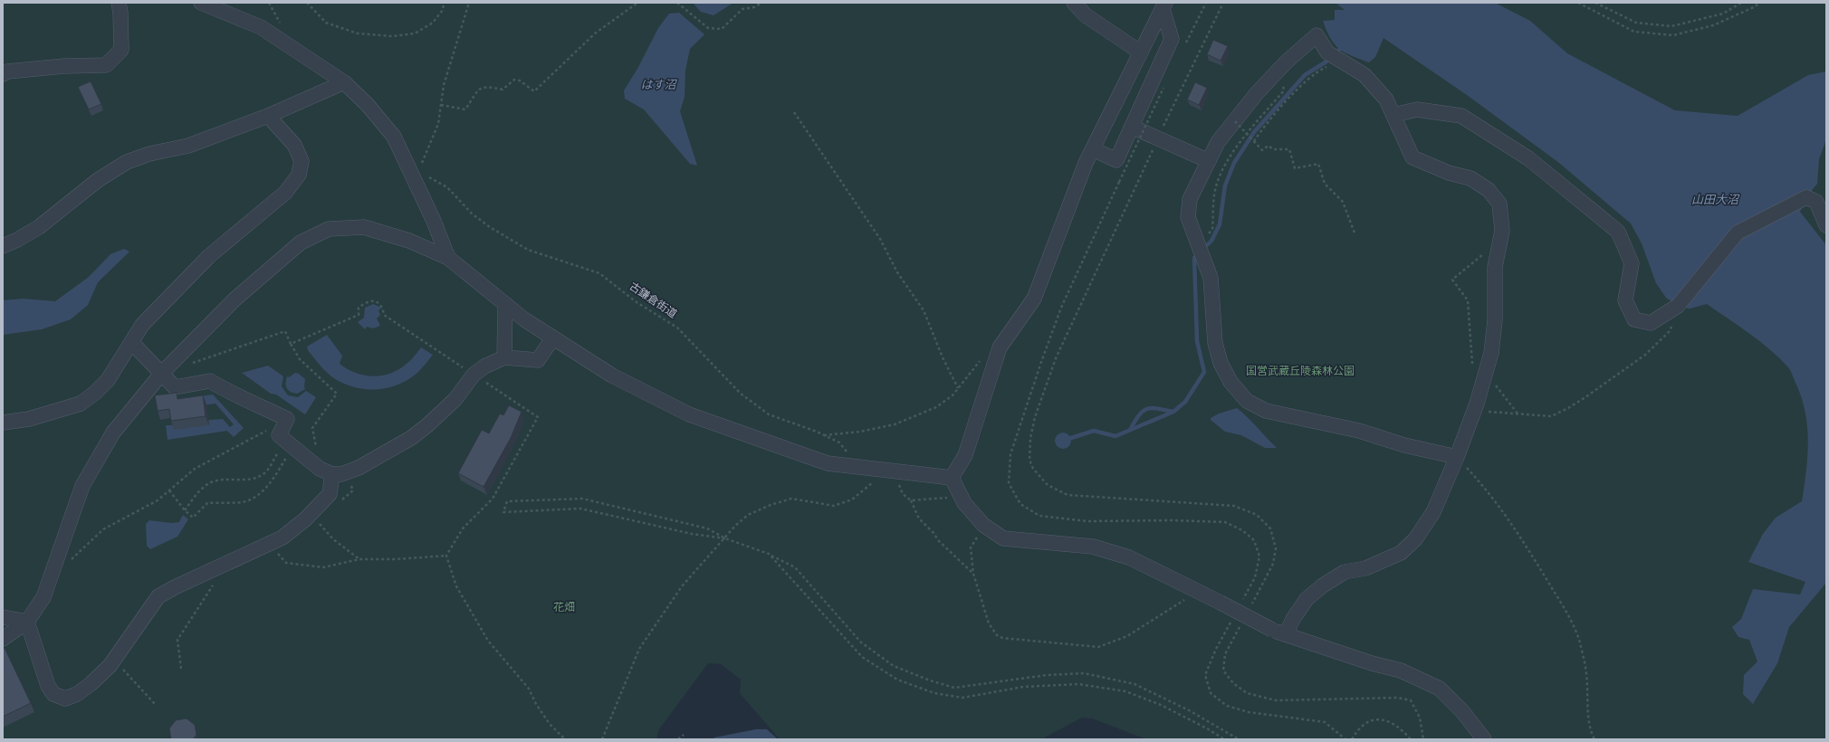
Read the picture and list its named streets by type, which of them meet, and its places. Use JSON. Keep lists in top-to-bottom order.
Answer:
{
  "streets": {
    "path": ["古鎌倉街道"]
  },
  "water": ["はす沼", "山田大沼"],
  "parks": ["国営武蔵丘陵森林公園", "花畑"]
}
